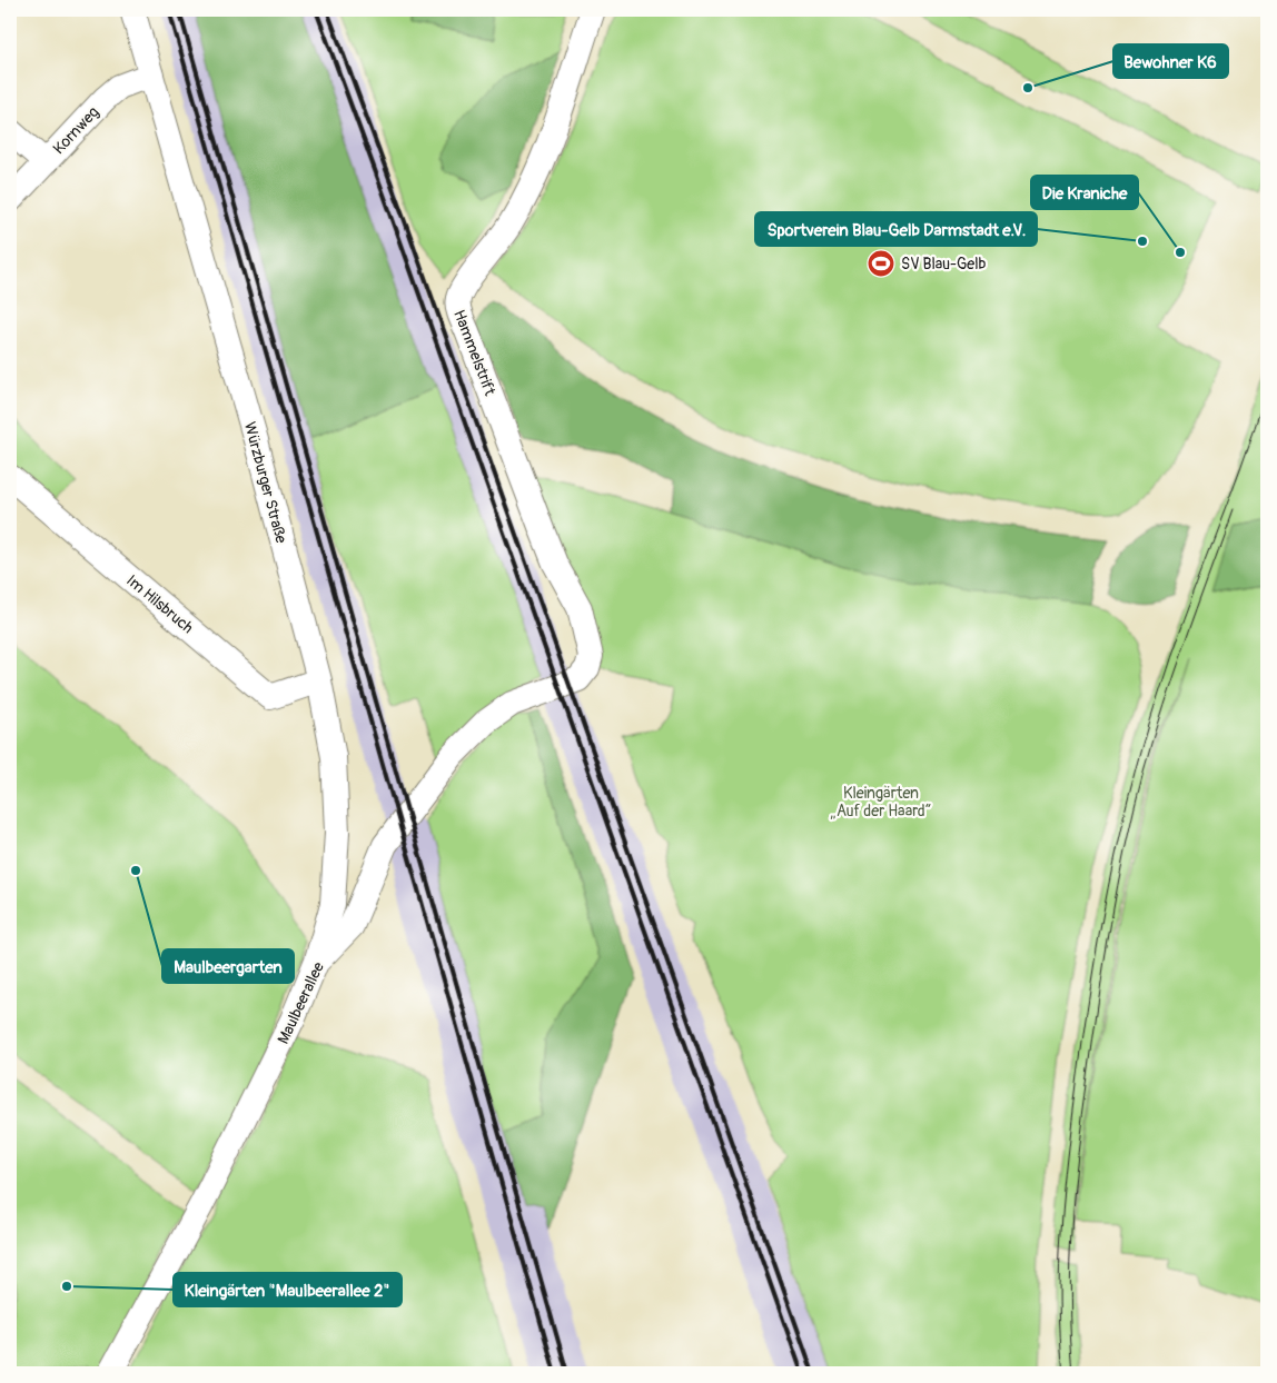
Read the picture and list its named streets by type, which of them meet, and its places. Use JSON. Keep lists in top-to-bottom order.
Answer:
{
  "streets": {
    "street": [
      "Kornweg",
      "Hammelstrift",
      "Würzburger Straße",
      "Im Hilsbruch",
      "Maulbeerallee"
    ]
  },
  "crossings": [
    ["Kornweg", "Würzburger Straße"],
    ["Hammelstrift", "Maulbeerallee"],
    ["Würzburger Straße", "Im Hilsbruch"],
    ["Würzburger Straße", "Maulbeerallee"]
  ],
  "parks": ["Kleingärten „Auf der Haard“"],
  "places": {
    "other": [
      "Bewohner K6",
      "Sportverein Blau-Gelb Darmstadt e.V.",
      "Die Kraniche",
      "Maulbeergarten",
      "Kleingärten \"Maulbeerallee 2\""
    ],
    "sports": ["SV Blau-Gelb"]
  }
}
